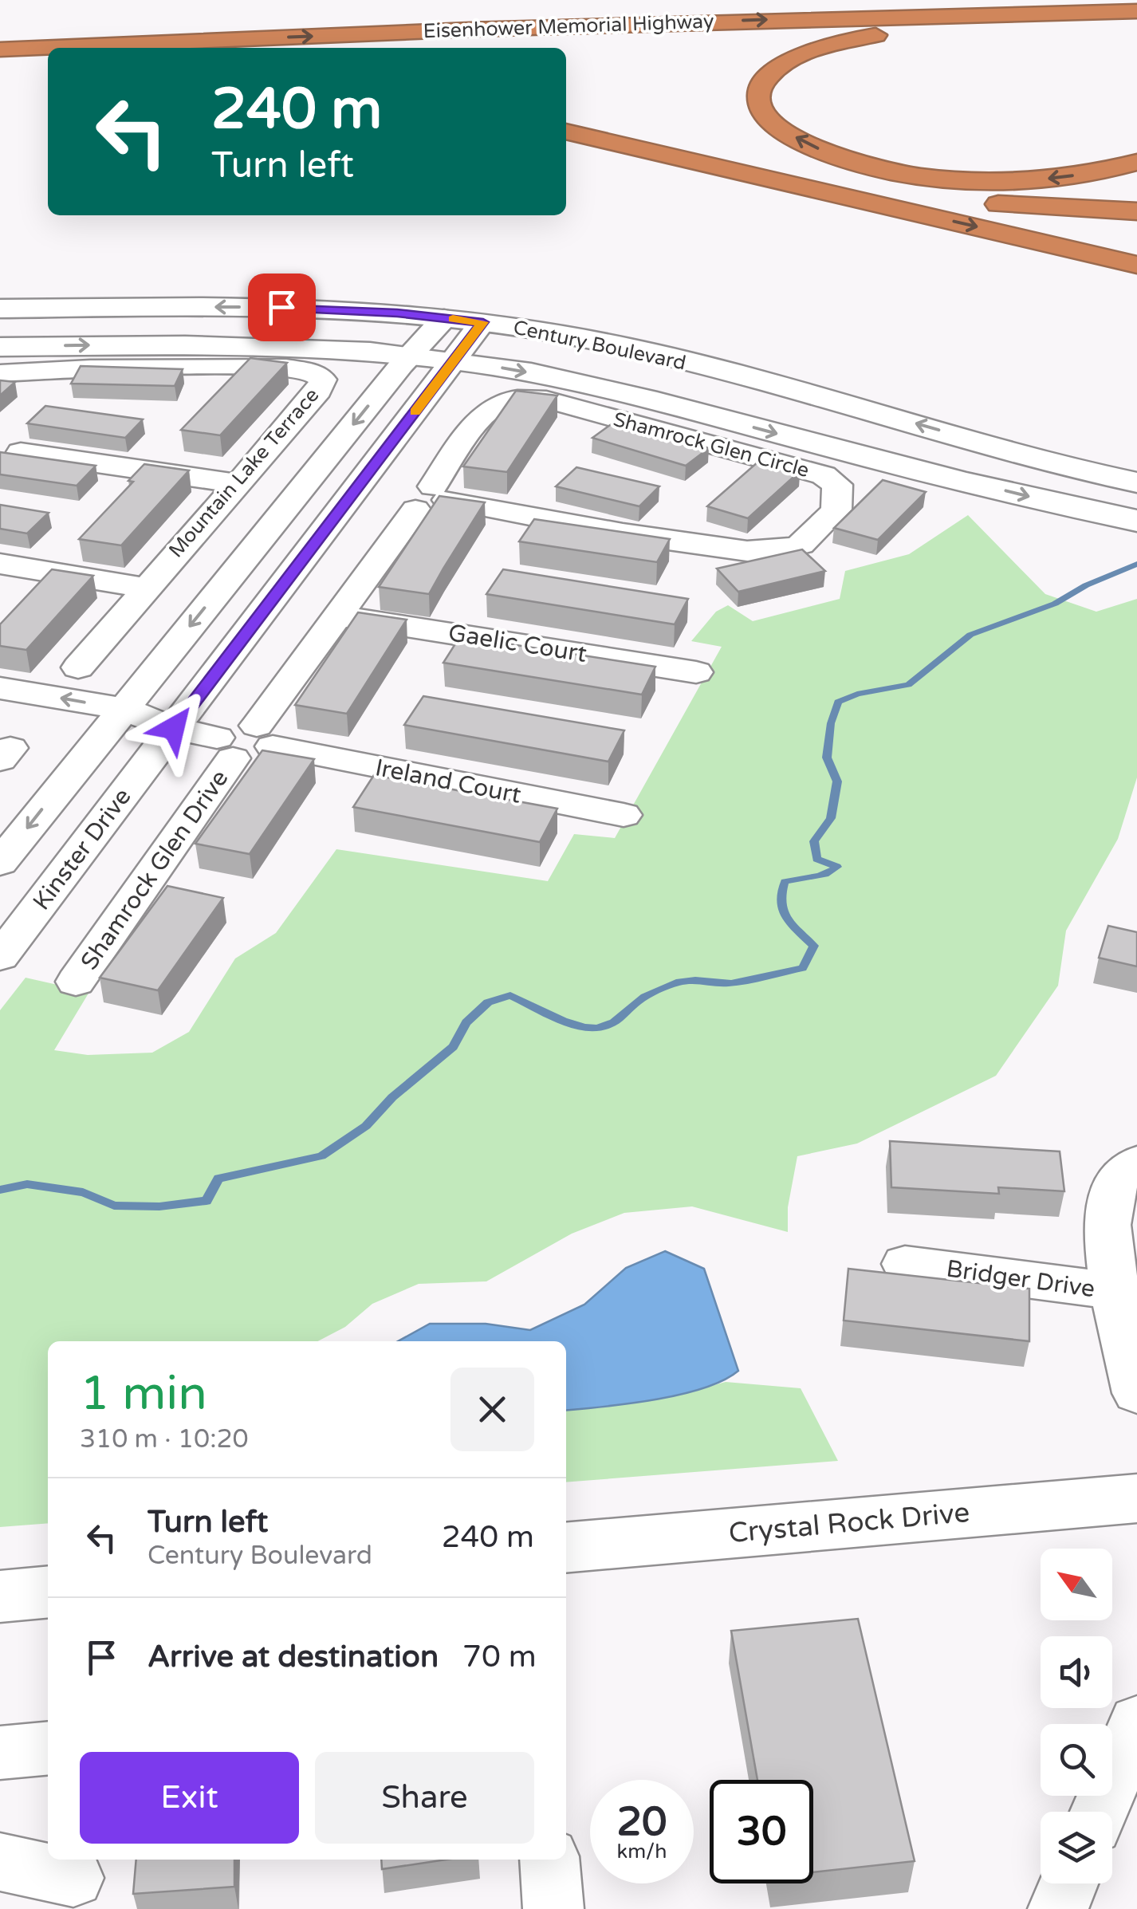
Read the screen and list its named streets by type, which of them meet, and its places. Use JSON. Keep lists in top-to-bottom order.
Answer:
{
  "streets": {
    "highway": ["Eisenhower Memorial Highway"],
    "street": [
      "Century Boulevard",
      "Shamrock Glen Circle",
      "Mountain Lake Terrace",
      "Gaelic Court",
      "Ireland Court",
      "Kinster Drive",
      "Shamrock Glen Drive",
      "Bridger Drive",
      "Crystal Rock Drive"
    ]
  },
  "crossings": [
    ["Century Boulevard", "Kinster Drive"],
    ["Ireland Court", "Shamrock Glen Drive"],
    ["Kinster Drive", "Shamrock Glen Drive"]
  ],
  "north": "top left",
  "page": {
    "turn": ["240 m", "Turn left"],
    "heading": ["1 min", "310 m · 10:20"],
    "list": [
      {
        "name": "Turn left",
        "note": "Century Boulevard",
        "value": "240 m"
      },
      {
        "name": "Arrive at destination",
        "value": "70 m"
      }
    ],
    "buttons": ["Exit", "Share"],
    "speed": "20 km/h",
    "limit": "30"
  }
}
